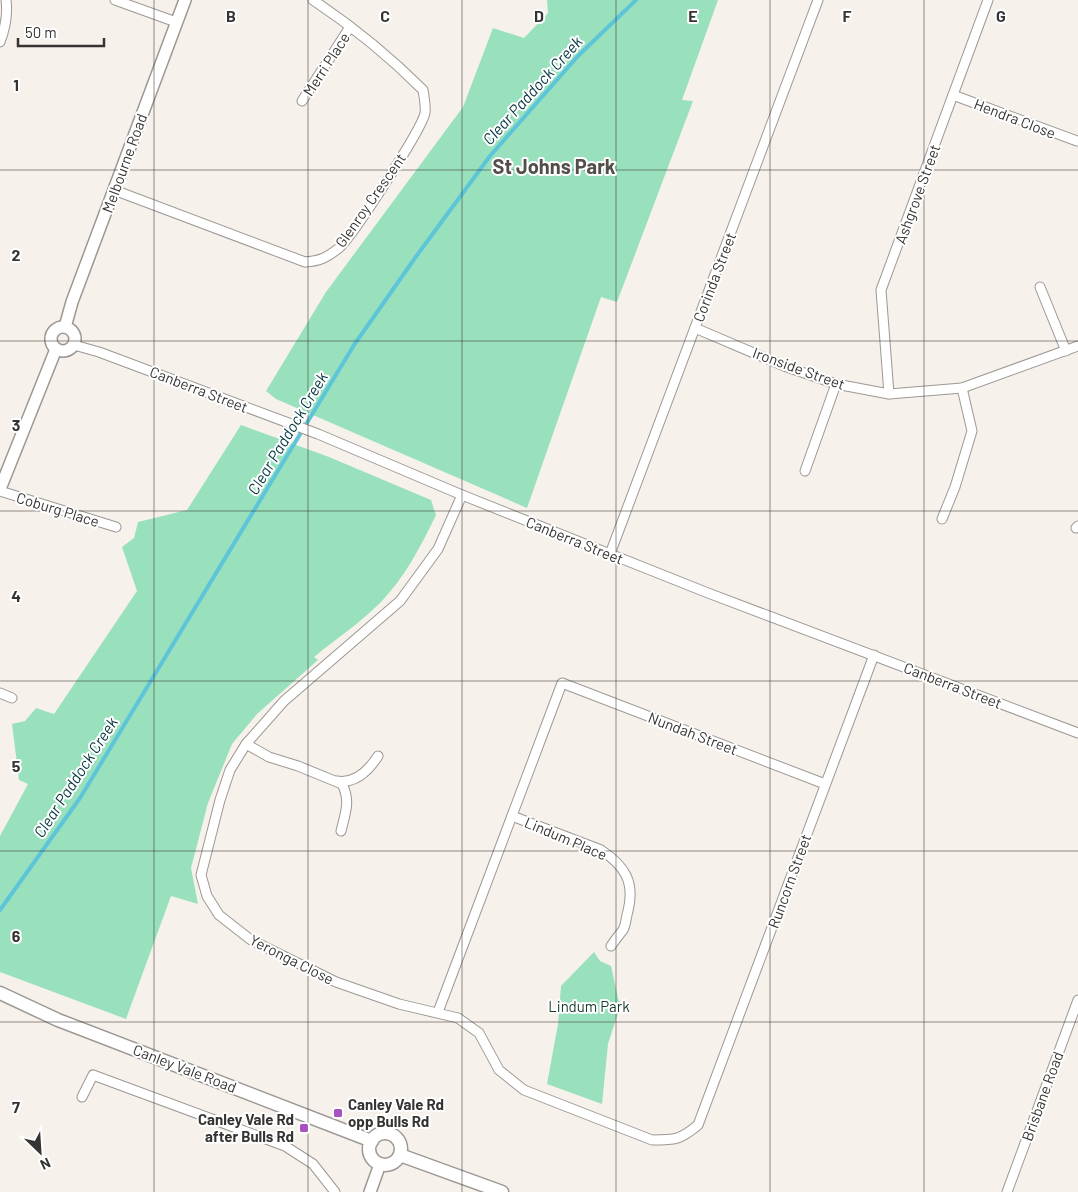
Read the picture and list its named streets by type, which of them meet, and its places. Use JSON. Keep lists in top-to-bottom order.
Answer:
{
  "streets": {
    "main road": ["Canley Vale Road"],
    "street": [
      "Merri Place",
      "Hendra Close",
      "Melbourne Road",
      "Ashgrove Street",
      "Glenroy Crescent",
      "Corinda Street",
      "Ironside Street",
      "Canberra Street",
      "Coburg Place",
      "Nundah Street",
      "Lindum Place",
      "Runcorn Street",
      "Yeronga Close",
      "Brisbane Road"
    ]
  },
  "crossings": [
    ["Merri Place", "Glenroy Crescent"],
    ["Hendra Close", "Ashgrove Street"],
    ["Melbourne Road", "Glenroy Crescent"],
    ["Melbourne Road", "Canberra Street"],
    ["Ashgrove Street", "Ironside Street"],
    ["Corinda Street", "Ironside Street"],
    ["Corinda Street", "Canberra Street"],
    ["Canberra Street", "Runcorn Street"],
    ["Canberra Street", "Yeronga Close"],
    ["Nundah Street", "Lindum Place"],
    ["Nundah Street", "Runcorn Street"],
    ["Runcorn Street", "Yeronga Close"]
  ],
  "districts": ["St Johns Park"],
  "water": ["Clear Paddock Creek"],
  "parks": ["Lindum Park"],
  "places": {
    "transit": ["Canley Vale Rd opp Bulls Rd", "Canley Vale Rd after Bulls Rd"]
  },
  "scale_bar": "50 m",
  "north": "bottom right",
  "grid": {
    "columns": [
      "B",
      "C",
      "D",
      "E",
      "F",
      "G"
    ],
    "rows": [
      "1",
      "2",
      "3",
      "4",
      "5",
      "6",
      "7"
    ]
  }
}
